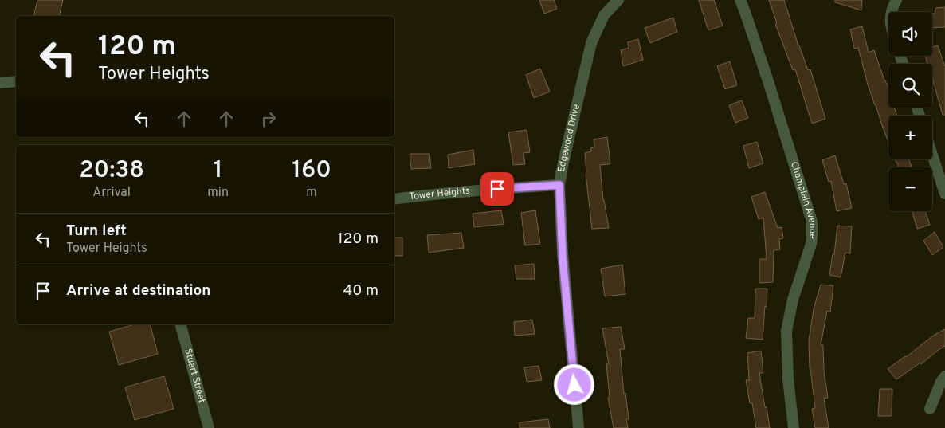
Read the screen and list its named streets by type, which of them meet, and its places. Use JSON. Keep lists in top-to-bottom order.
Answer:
{
  "streets": {
    "street": [
      "Edgewood Drive",
      "Tower Heights",
      "Champlain Avenue",
      "Stuart Street"
    ]
  },
  "crossings": [
    ["Edgewood Drive", "Tower Heights"]
  ],
  "page": {
    "map_buttons": ["+", "−"],
    "turn": ["120 m", "Tower Heights"],
    "eta": [
      "20:38",
      "Arrival",
      "1",
      "min",
      "160",
      "m"
    ],
    "list": [
      {
        "name": "Turn left",
        "note": "Tower Heights",
        "value": "120 m"
      },
      {
        "name": "Arrive at destination",
        "value": "40 m"
      }
    ]
  }
}
